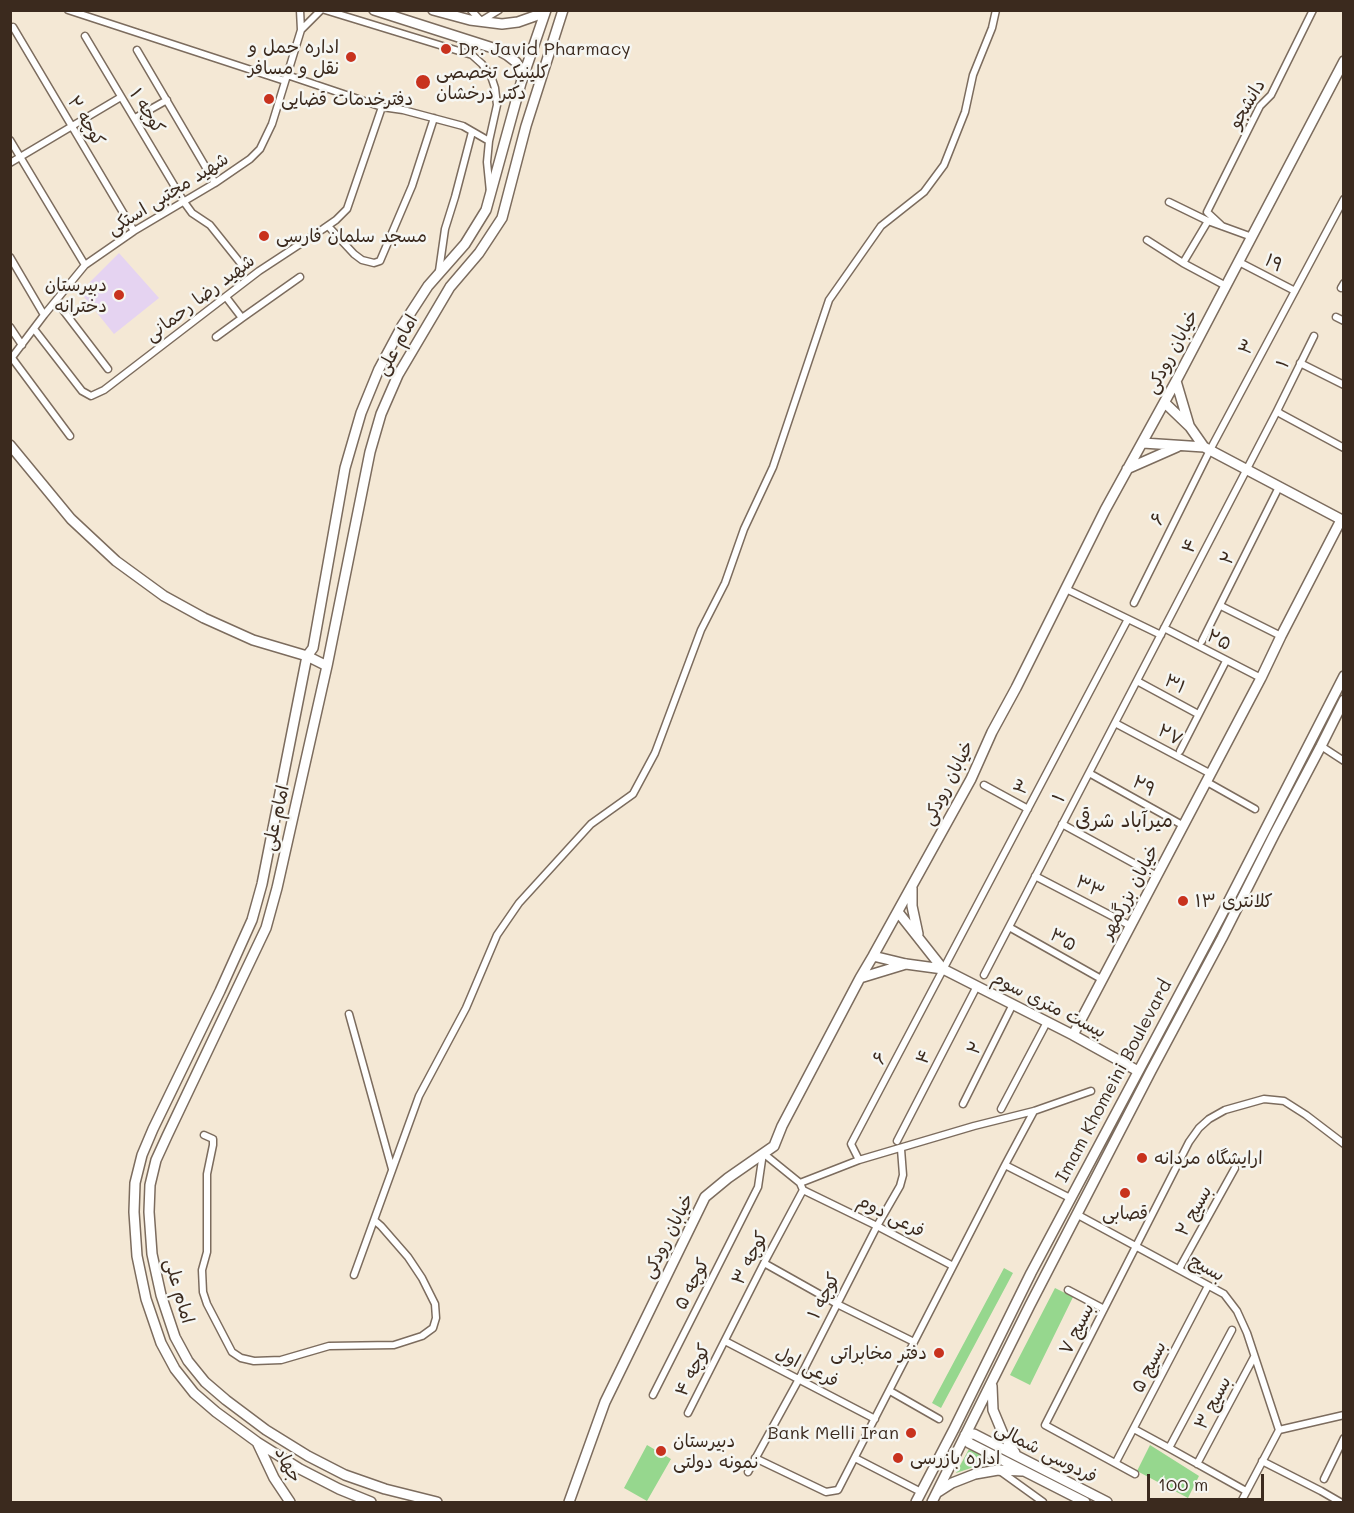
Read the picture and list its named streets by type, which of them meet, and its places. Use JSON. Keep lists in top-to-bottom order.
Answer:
{
  "streets": {
    "main road": [
      "امام علی",
      "خیابان رودکی",
      "خیابان بزرگمهر",
      "بیست متری سوم",
      "Imam Khomeini Boulevard",
      "فردوسی شمالی",
      "جهاد"
    ],
    "street": [
      "دانشجو",
      "کوچه ۱",
      "کوچه ۲",
      "شهید مجتبی استکی",
      "۱۹",
      "شهید رضا رحمانی",
      "۳",
      "۱",
      "۶",
      "۴",
      "۲",
      "۲۵",
      "۳۱",
      "۲۷",
      "۲۹",
      "۳۳",
      "۳۵",
      "بسیج ۲",
      "فرعی دوم",
      "کوچه ۳",
      "بسیج",
      "کوچه ۵",
      "بسیج ۷",
      "فرعی اول",
      "بسیج ۵",
      "کوچه ۴",
      "بسیج ۳"
    ]
  },
  "crossings": [
    ["کوچه ۱", "شهید مجتبی استکی"],
    ["کوچه ۱", "فرعی دوم"],
    ["کوچه ۱", "فرعی اول"],
    ["کوچه ۲", "شهید مجتبی استکی"],
    ["شهید مجتبی استکی", "شهید رضا رحمانی"],
    ["۱۹", "۳"],
    ["۱۹", "خیابان رودکی"],
    ["امام علی", "جهاد"],
    ["۳", "۶"],
    ["۳", "بیست متری سوم"],
    ["خیابان رودکی", "بیست متری سوم"],
    ["خیابان رودکی", "کوچه ۵"],
    ["۱", "۴"],
    ["۱", "۳۱"],
    ["۱", "۲۷"],
    ["۱", "۲۹"],
    ["۱", "۳۳"],
    ["۱", "۳۵"],
    ["۶", "بیست متری سوم"],
    ["۴", "۲۵"],
    ["۴", "بیست متری سوم"],
    ["۲", "بیست متری سوم"],
    ["۲۵", "خیابان بزرگمهر"],
    ["۲۷", "خیابان بزرگمهر"],
    ["۲۹", "خیابان بزرگمهر"],
    ["۳۳", "خیابان بزرگمهر"],
    ["خیابان بزرگمهر", "۳۵"],
    ["خیابان بزرگمهر", "بیست متری سوم"],
    ["بیست متری سوم", "Imam Khomeini Boulevard"],
    ["Imam Khomeini Boulevard", "بسیج"],
    ["Imam Khomeini Boulevard", "فردوسی شمالی"],
    ["بسیج ۲", "بسیج"],
    ["فرعی دوم", "کوچه ۳"],
    ["کوچه ۳", "فرعی اول"],
    ["کوچه ۳", "کوچه ۴"],
    ["بسیج", "بسیج ۷"],
    ["بسیج", "بسیج ۵"],
    ["بسیج", "بسیج ۳"],
    ["بسیج ۷", "بسیج ۵"],
    ["فرعی اول", "کوچه ۴"]
  ],
  "districts": ["میرآباد شرقی"],
  "places": [
    "Dr. Javid Pharmacy",
    "اداره حمل و نقل و مسافر",
    "کلینیک تخصصی دکتر درخشان",
    "دفترخدمات قضایی",
    "مسجد سلمان فارسی",
    "دبیرستان دخترانه",
    "کلانتری ۱۳",
    "ارایشگاه مردانه",
    "قصابی",
    "دفتر مخابراتی",
    "Bank Melli Iran",
    "دبیرستان نمونه دولتی",
    "اداره بازرسی"
  ],
  "scale_bar": "100 m"
}
